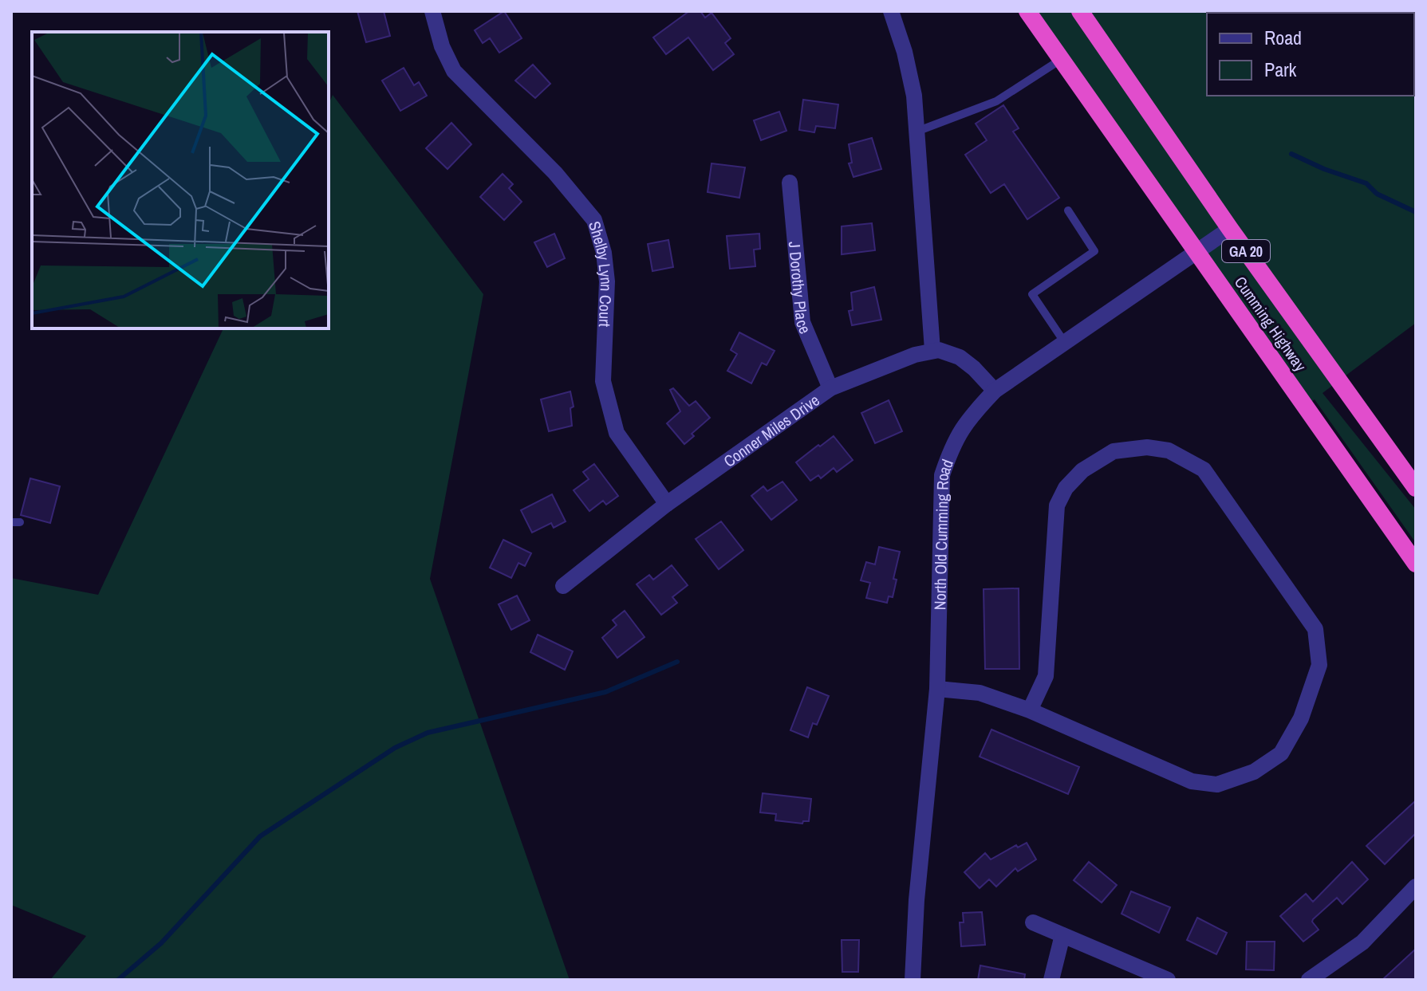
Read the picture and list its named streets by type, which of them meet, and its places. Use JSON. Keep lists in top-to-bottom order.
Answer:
{
  "streets": {
    "highway": ["GA 20", "Cumming Highway"],
    "street": [
      "Shelby Lynn Court",
      "J Dorothy Place",
      "Conner Miles Drive",
      "North Old Cumming Road"
    ]
  },
  "crossings": [
    ["Shelby Lynn Court", "Conner Miles Drive"],
    ["J Dorothy Place", "Conner Miles Drive"],
    ["Cumming Highway", "North Old Cumming Road"]
  ],
  "legend": ["Road", "Park"]
}
